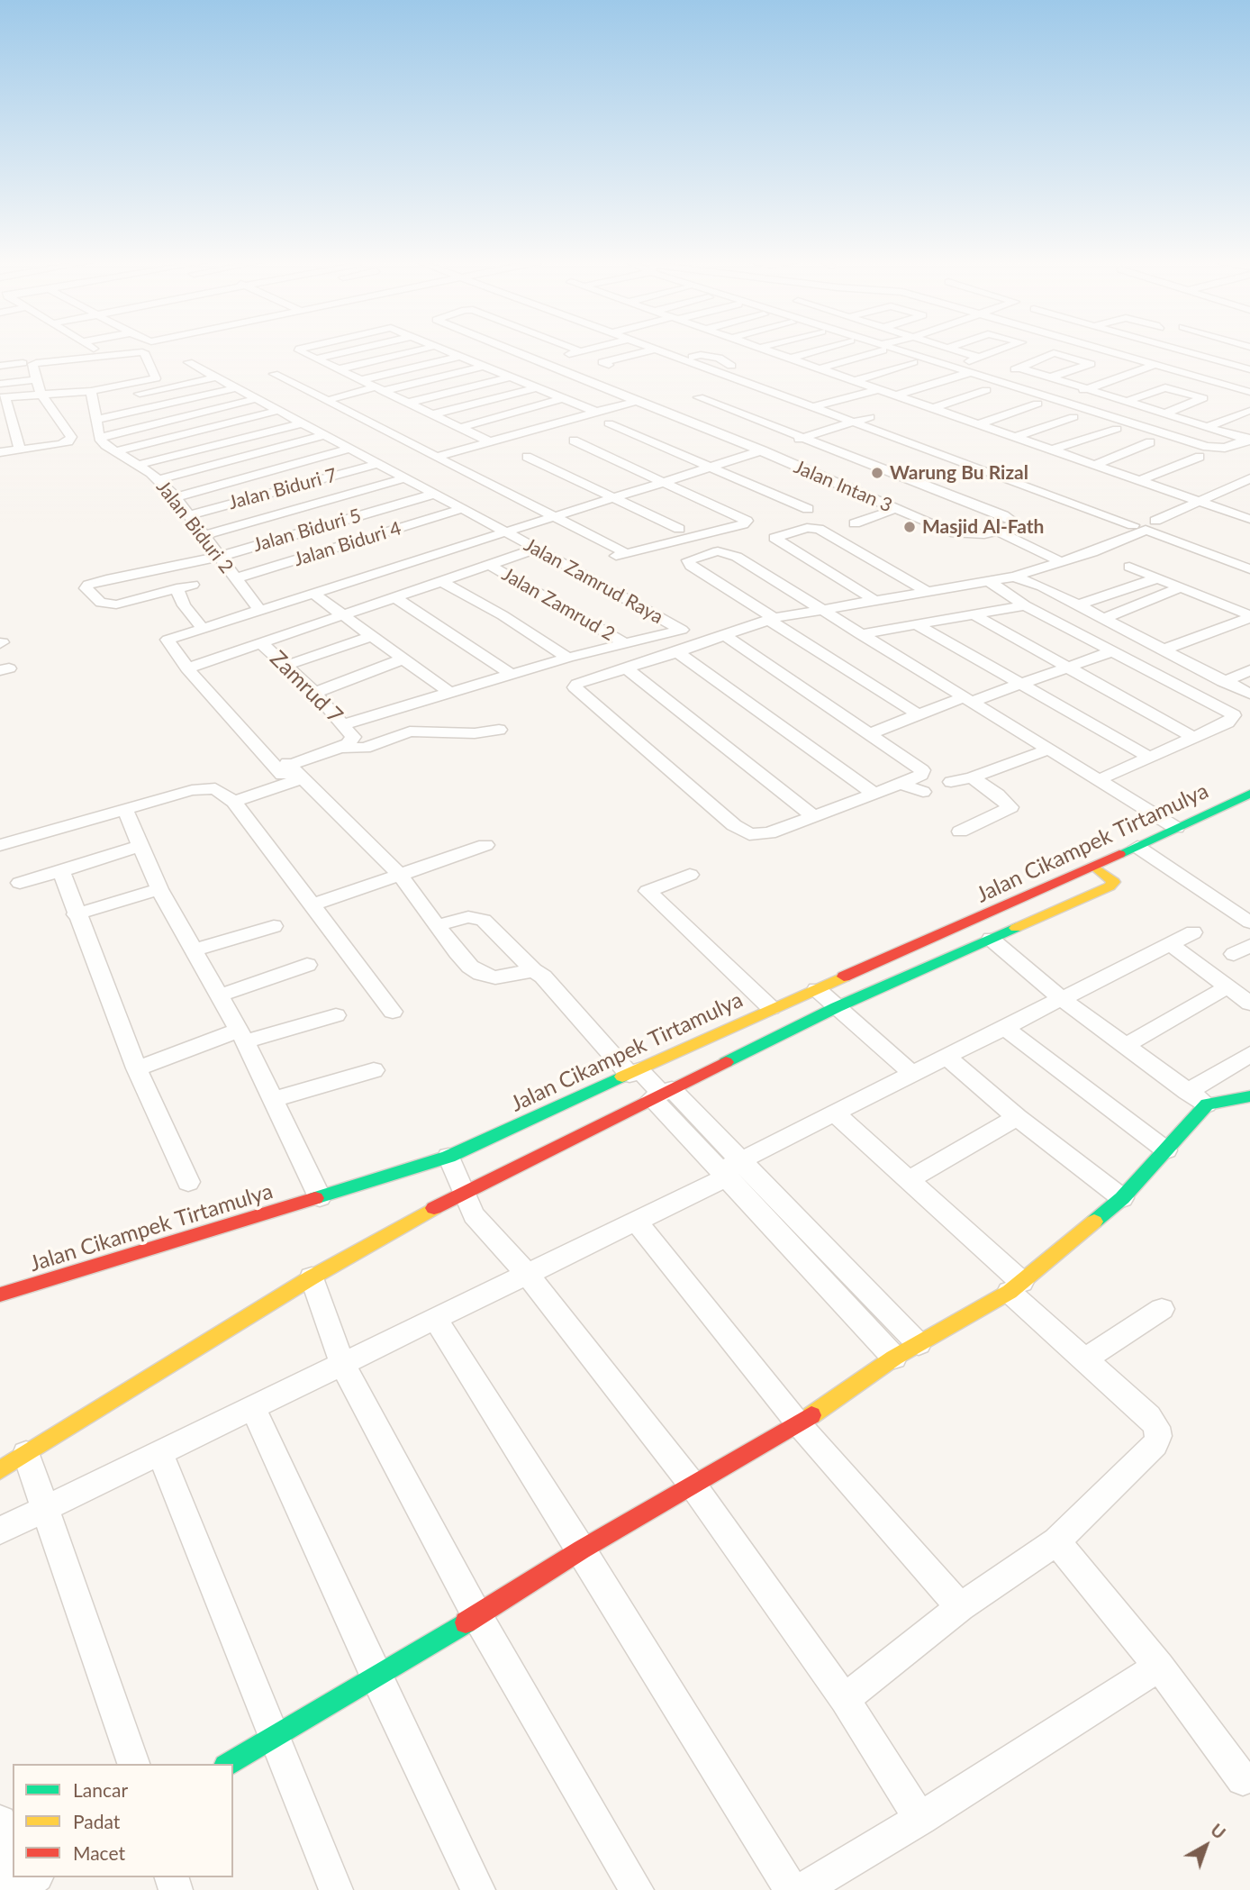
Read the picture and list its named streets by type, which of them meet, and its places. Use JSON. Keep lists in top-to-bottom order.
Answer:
{
  "streets": {
    "street": [
      "Jalan Intan 3",
      "Jalan Biduri 7",
      "Jalan Biduri 2",
      "Jalan Biduri 5",
      "Jalan Biduri 4",
      "Jalan Zamrud Raya",
      "Jalan Zamrud 2",
      "Zamrud 7",
      "Jalan Cikampek Tirtamulya"
    ]
  },
  "crossings": [
    ["Jalan Biduri 7", "Jalan Biduri 2"],
    ["Jalan Biduri 7", "Jalan Zamrud Raya"],
    ["Jalan Biduri 2", "Jalan Biduri 5"],
    ["Jalan Biduri 2", "Jalan Biduri 4"],
    ["Jalan Biduri 5", "Jalan Zamrud Raya"],
    ["Jalan Biduri 4", "Jalan Zamrud Raya"],
    ["Jalan Zamrud Raya", "Jalan Zamrud 2"]
  ],
  "places": ["Warung Bu Rizal", "Masjid Al-Fath"],
  "legend": ["Lancar", "Padat", "Macet"],
  "north": "top right"
}
